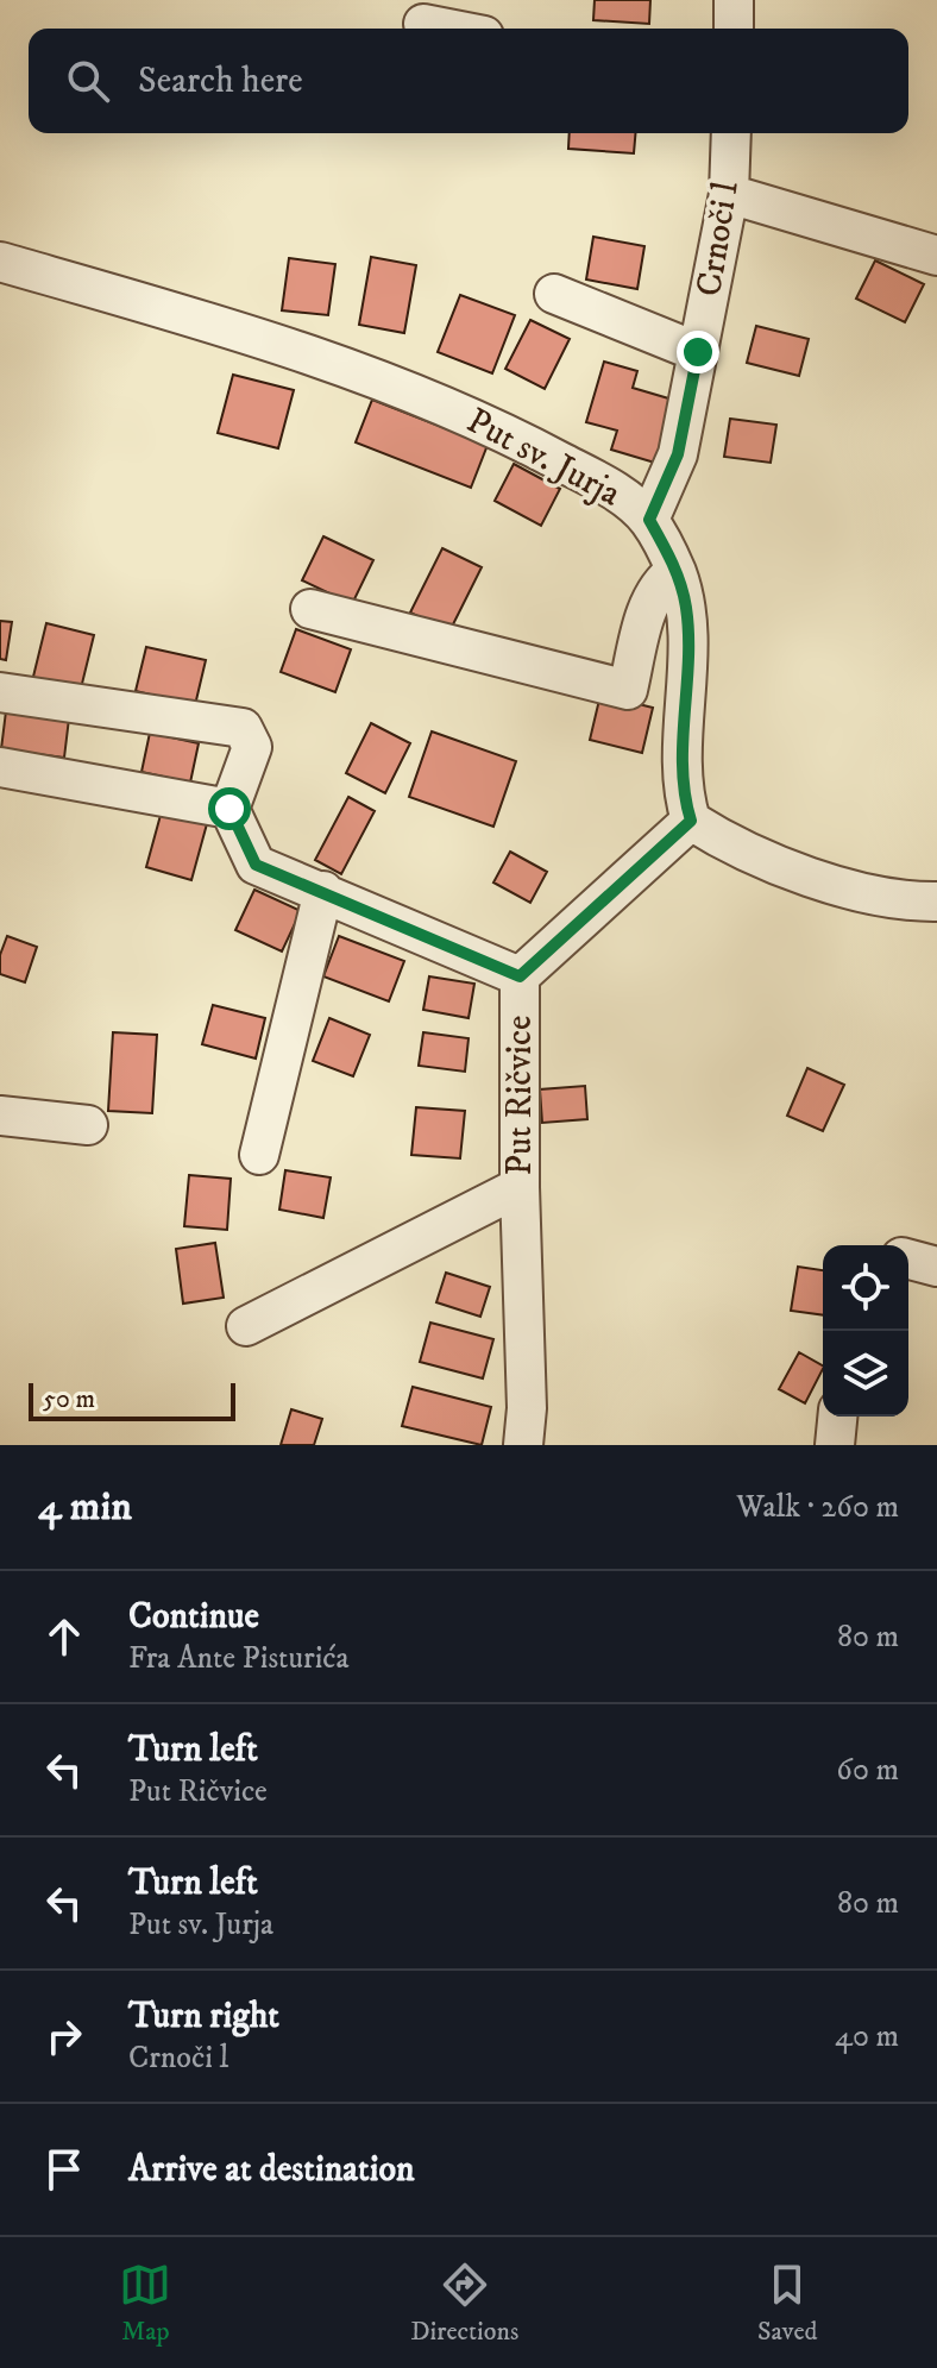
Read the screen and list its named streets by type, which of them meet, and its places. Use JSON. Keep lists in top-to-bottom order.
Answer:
{
  "streets": {
    "street": ["Crnoči l", "Put sv. Jurja", "Put Ričvice"]
  },
  "crossings": [
    ["Crnoči l", "Put sv. Jurja"],
    ["Put sv. Jurja", "Put Ričvice"]
  ],
  "scale_bar": "50 m",
  "page": {
    "search": "Search here",
    "scale": "50 m",
    "heading": ["4 min", "Walk · 260 m"],
    "list": [
      ["Continue", "Fra Ante Pisturića", "80 m"],
      ["Turn left", "Put Ričvice", "60 m"],
      ["Turn left", "Put sv. Jurja", "80 m"],
      ["Turn right", "Crnoči l", "40 m"],
      "Arrive at destination"
    ],
    "nav": ["Map", "Directions", "Saved"]
  }
}
